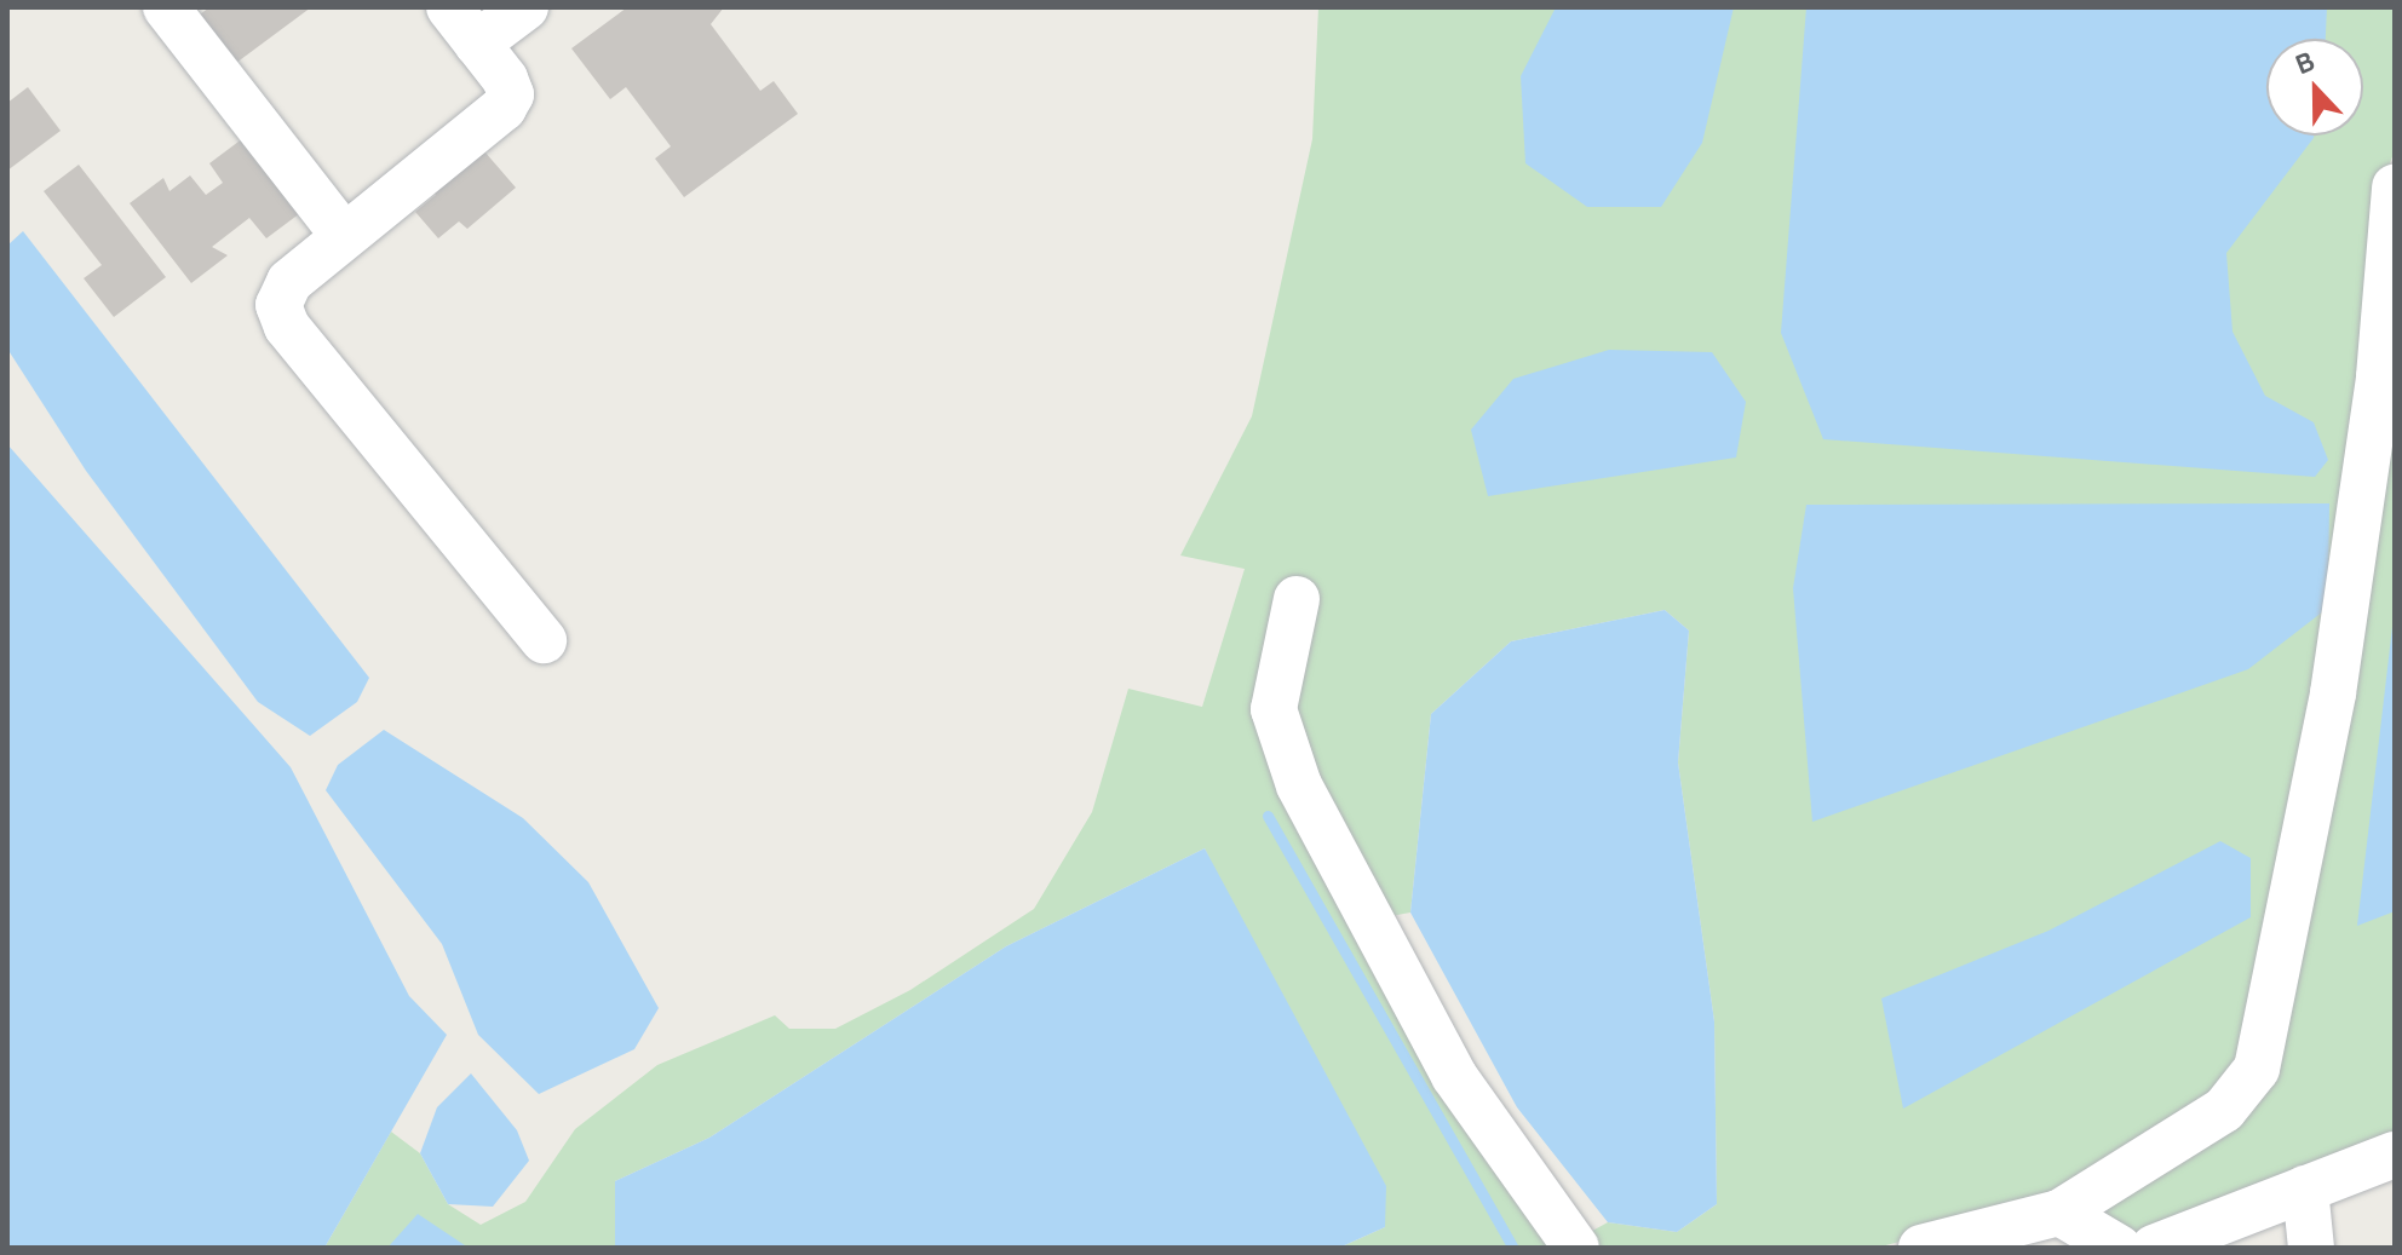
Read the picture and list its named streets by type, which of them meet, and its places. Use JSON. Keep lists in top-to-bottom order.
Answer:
{
  "north": "top"
}
